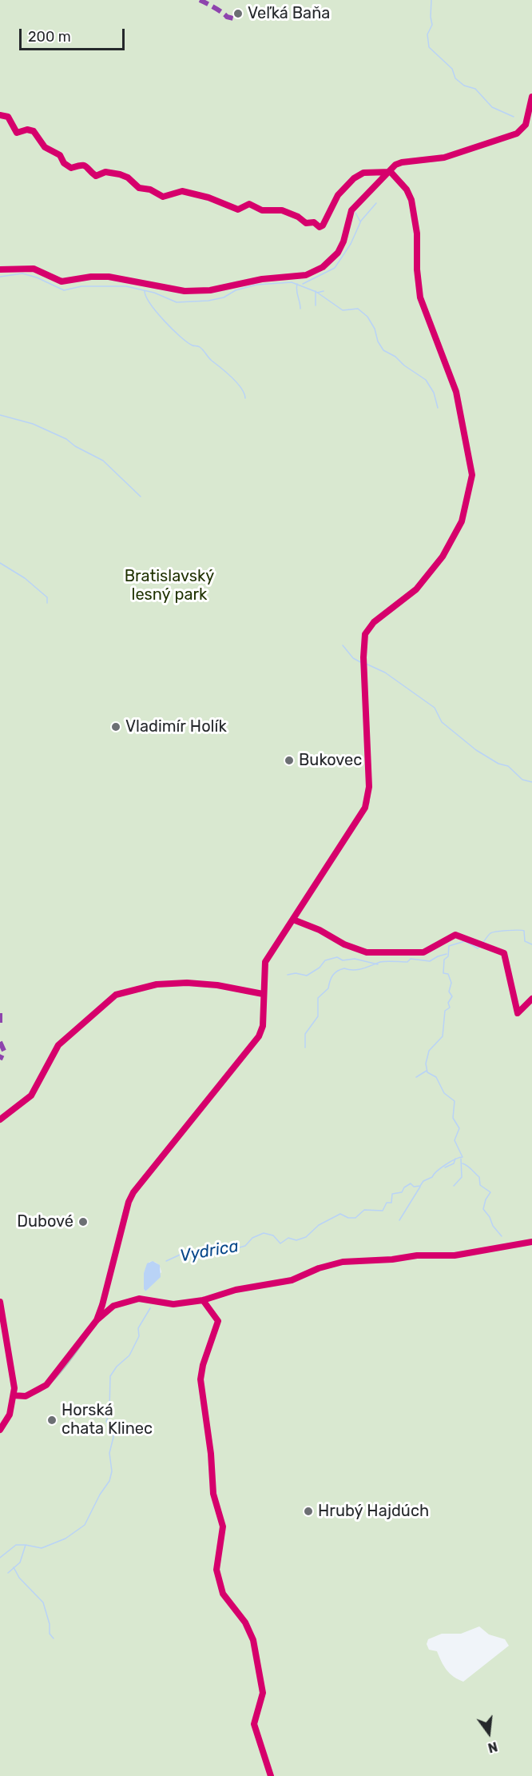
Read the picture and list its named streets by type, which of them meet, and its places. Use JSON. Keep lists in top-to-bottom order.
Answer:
{
  "water": ["Vydrica"],
  "parks": ["Bratislavský lesný park"],
  "places": [
    "Veľká Baňa",
    "Vladimír Holík",
    "Bukovec",
    "Dubové",
    "Horská chata Klinec",
    "Hrubý Hajdúch"
  ],
  "scale_bar": "200 m",
  "north": "bottom"
}
